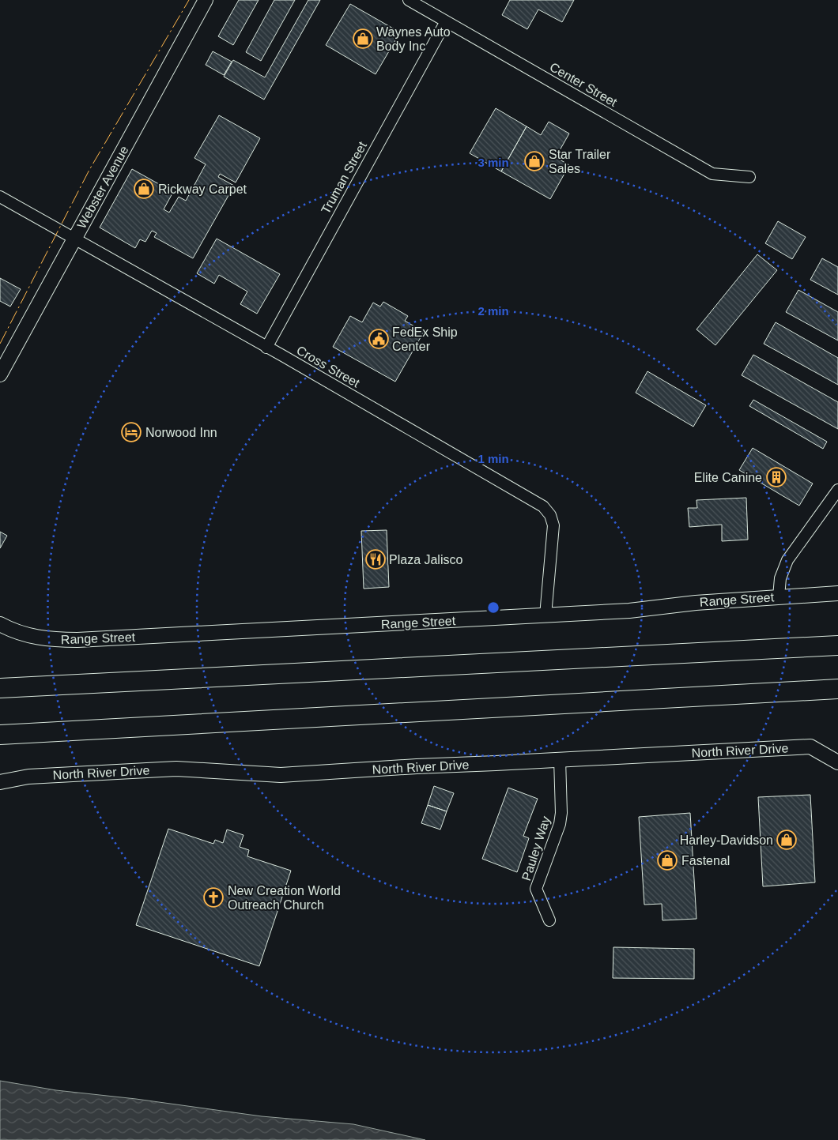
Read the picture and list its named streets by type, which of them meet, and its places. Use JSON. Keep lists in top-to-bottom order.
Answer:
{
  "streets": {
    "street": [
      "Center Street",
      "Truman Street",
      "Webster Avenue",
      "Cross Street",
      "Range Street",
      "North River Drive",
      "Pauley Way"
    ]
  },
  "crossings": [
    ["Center Street", "Truman Street"],
    ["Truman Street", "Cross Street"],
    ["Webster Avenue", "Cross Street"],
    ["Cross Street", "Range Street"],
    ["North River Drive", "Pauley Way"]
  ],
  "places": {
    "shop": [
      "Waynes Auto Body Inc",
      "Star Trailer Sales",
      "Rickway Carpet",
      "Harley-Davidson",
      "Fastenal"
    ],
    "public building": ["FedEx Ship Center"],
    "hotel": ["Norwood Inn"],
    "building": ["Elite Canine"],
    "restaurant": ["Plaza Jalisco"],
    "church": ["New Creation World Outreach Church"]
  },
  "rings": ["3 min", "2 min", "1 min"]
}
